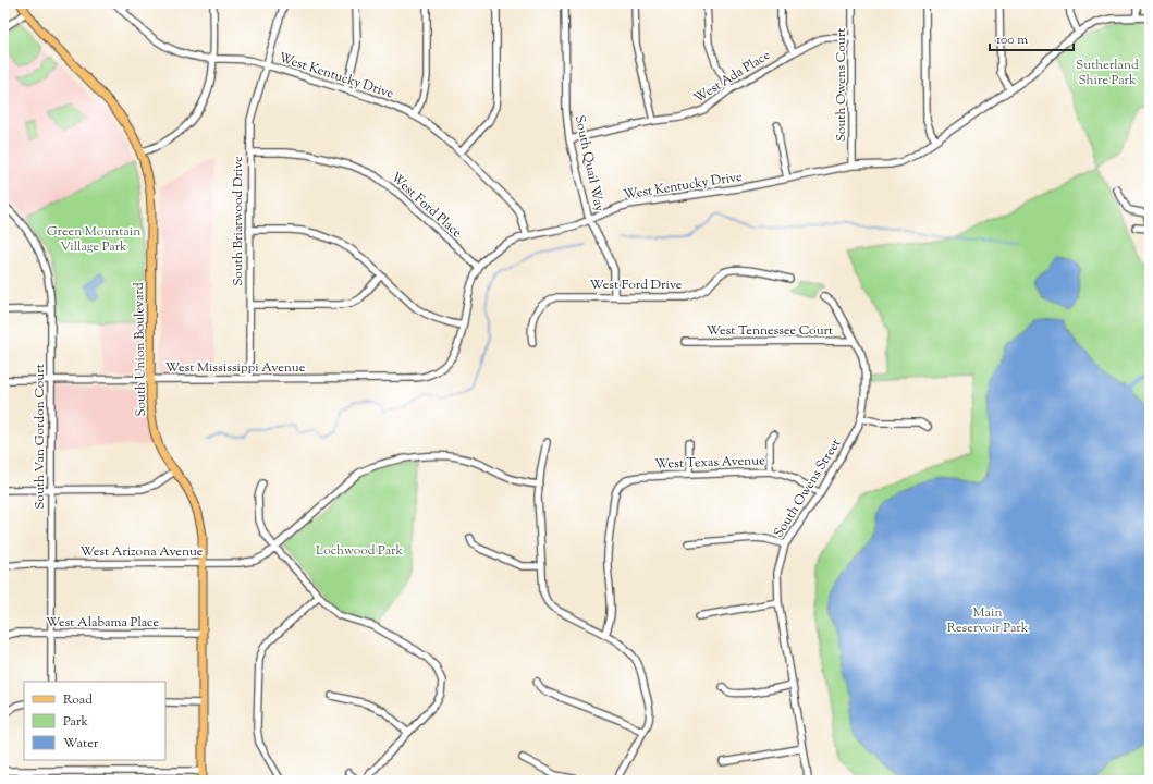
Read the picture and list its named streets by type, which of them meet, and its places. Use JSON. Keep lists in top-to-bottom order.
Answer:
{
  "streets": {
    "main road": ["South Union Boulevard"],
    "street": [
      "West Kentucky Drive",
      "West Ada Place",
      "South Owens Court",
      "South Quail Way",
      "West Ford Place",
      "South Briarwood Drive",
      "West Ford Drive",
      "West Tennessee Court",
      "West Mississippi Avenue",
      "South Van Gordon Court",
      "West Texas Avenue",
      "South Owens Street",
      "West Arizona Avenue",
      "West Alabama Place"
    ]
  },
  "crossings": [
    ["West Kentucky Drive", "South Owens Court"],
    ["West Kentucky Drive", "South Quail Way"],
    ["West Kentucky Drive", "South Briarwood Drive"],
    ["West Ada Place", "South Owens Court"],
    ["West Ada Place", "South Quail Way"],
    ["South Quail Way", "West Ford Drive"],
    ["West Ford Place", "South Briarwood Drive"],
    ["South Briarwood Drive", "West Mississippi Avenue"],
    ["West Tennessee Court", "South Owens Street"],
    ["South Union Boulevard", "West Mississippi Avenue"],
    ["South Union Boulevard", "West Arizona Avenue"],
    ["South Union Boulevard", "West Alabama Place"],
    ["West Mississippi Avenue", "South Van Gordon Court"],
    ["South Van Gordon Court", "West Arizona Avenue"],
    ["South Van Gordon Court", "West Alabama Place"],
    ["West Texas Avenue", "South Owens Street"]
  ],
  "parks": [
    "Sutherland Shire Park",
    "Green Mountain Village Park",
    "Lochwood Park",
    "Main Reservoir Park"
  ],
  "legend": ["Road", "Park", "Water"],
  "scale_bar": "100 m"
}
